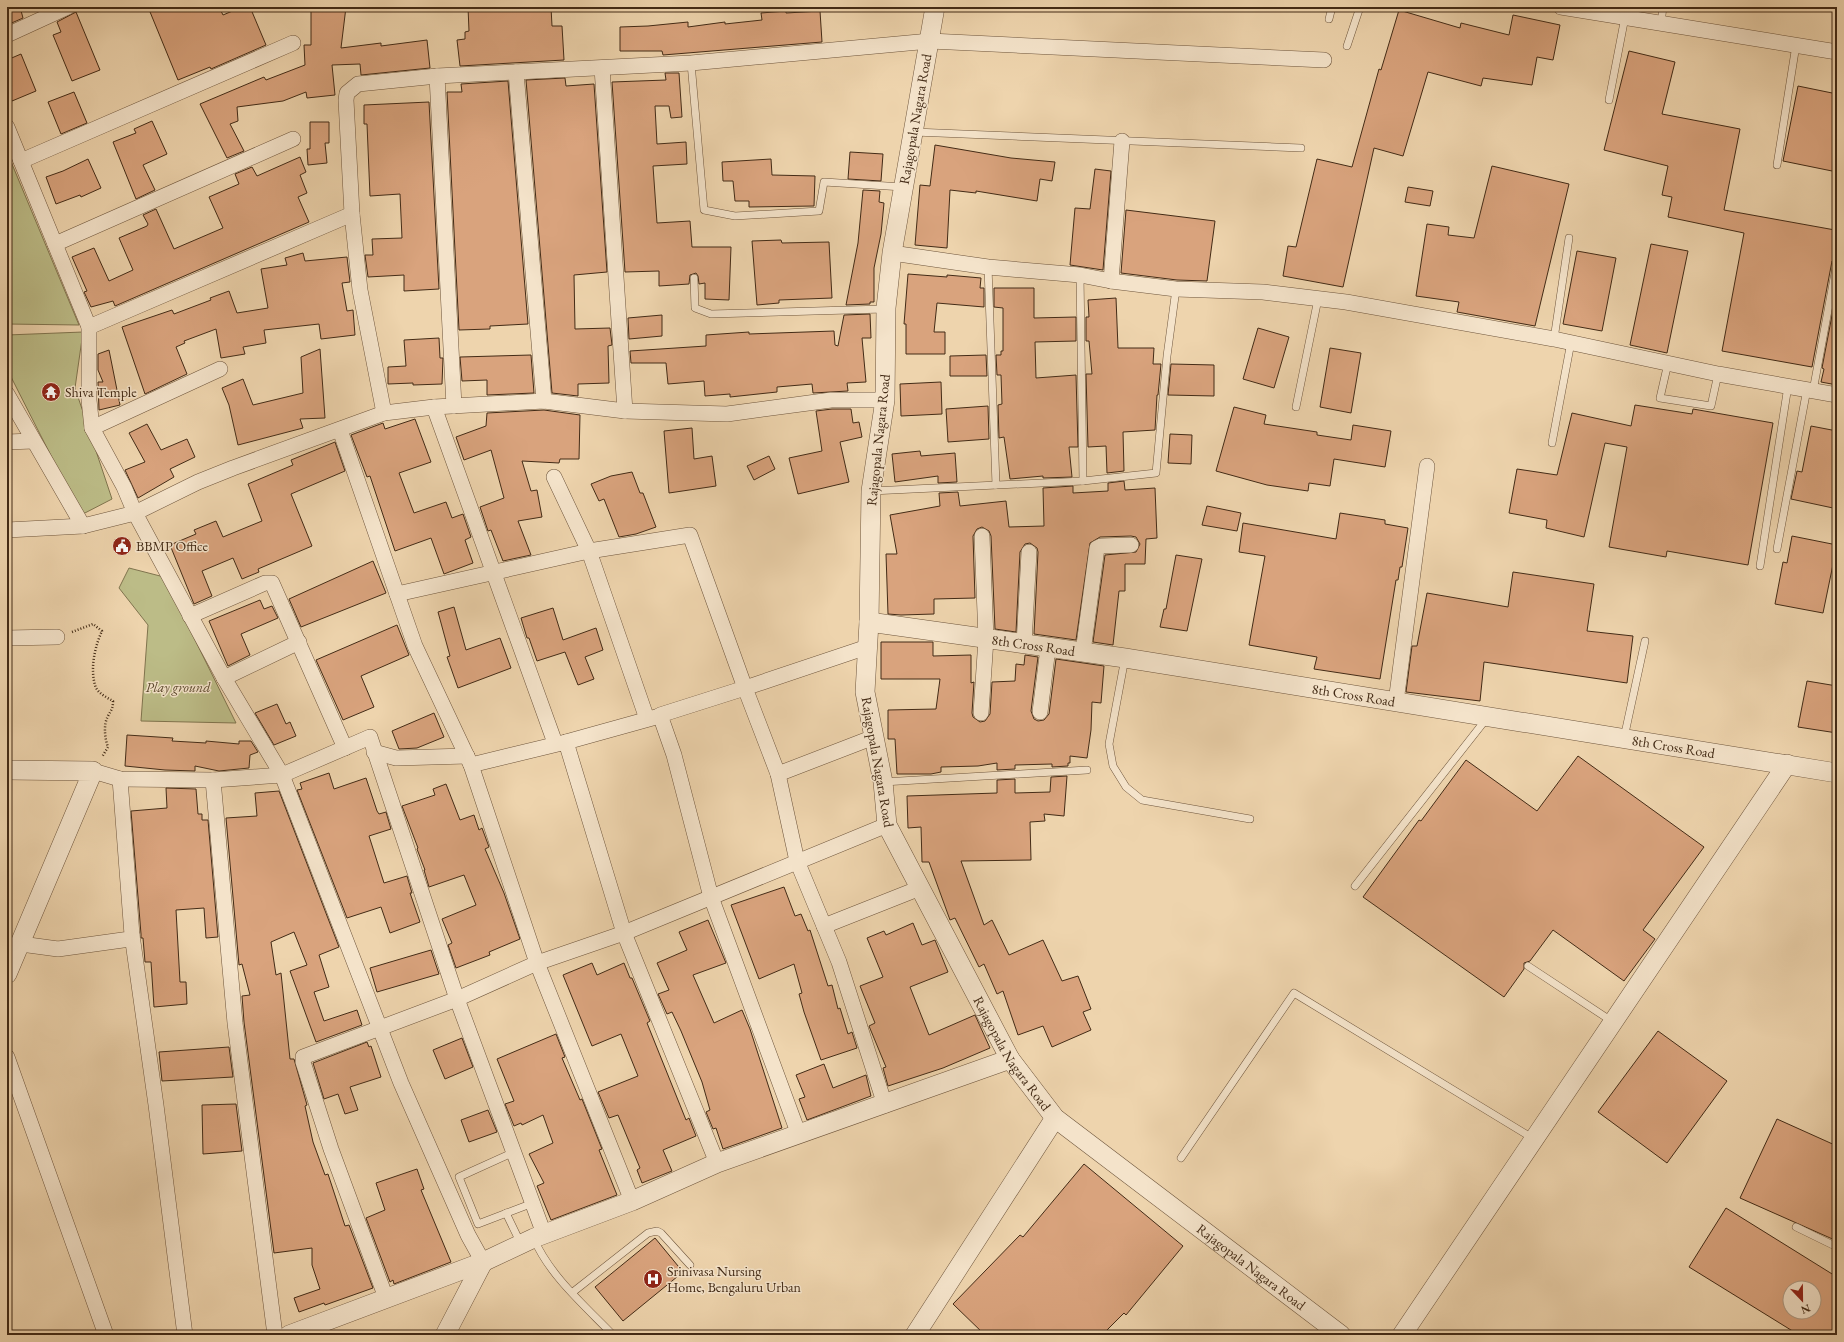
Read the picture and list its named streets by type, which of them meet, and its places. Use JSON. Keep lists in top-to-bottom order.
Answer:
{
  "streets": {
    "street": ["Rajagopala Nagara Road", "8th Cross Road"]
  },
  "crossings": [
    ["Rajagopala Nagara Road", "8th Cross Road"]
  ],
  "parks": ["Play ground"],
  "places": {
    "temple": ["Shiva Temple"],
    "public building": ["BBMP Office"],
    "hospital": ["Srinivasa Nursing Home, Bengaluru Urban"]
  },
  "north": "bottom"
}
